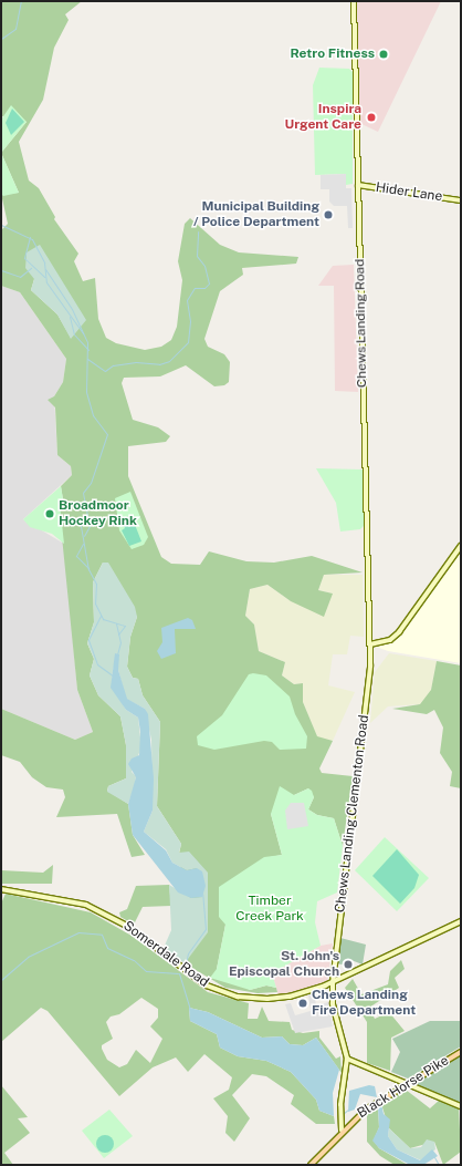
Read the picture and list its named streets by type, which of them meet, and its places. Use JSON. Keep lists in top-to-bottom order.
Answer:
{
  "streets": {
    "main road": [
      "Hider Lane",
      "Chews Landing Road",
      "Chews Landing Clementon Road",
      "Somerdale Road",
      "Black Horse Pike"
    ]
  },
  "crossings": [
    ["Hider Lane", "Chews Landing Road"],
    ["Chews Landing Road", "Chews Landing Clementon Road"],
    ["Chews Landing Clementon Road", "Somerdale Road"]
  ],
  "parks": ["Timber Creek Park"],
  "places": [
    "Retro Fitness",
    "Inspira Urgent Care",
    "Municipal Building / Police Department",
    "Broadmoor Hockey Rink",
    "St. John's Episcopal Church",
    "Chews Landing Fire Department"
  ]
}
